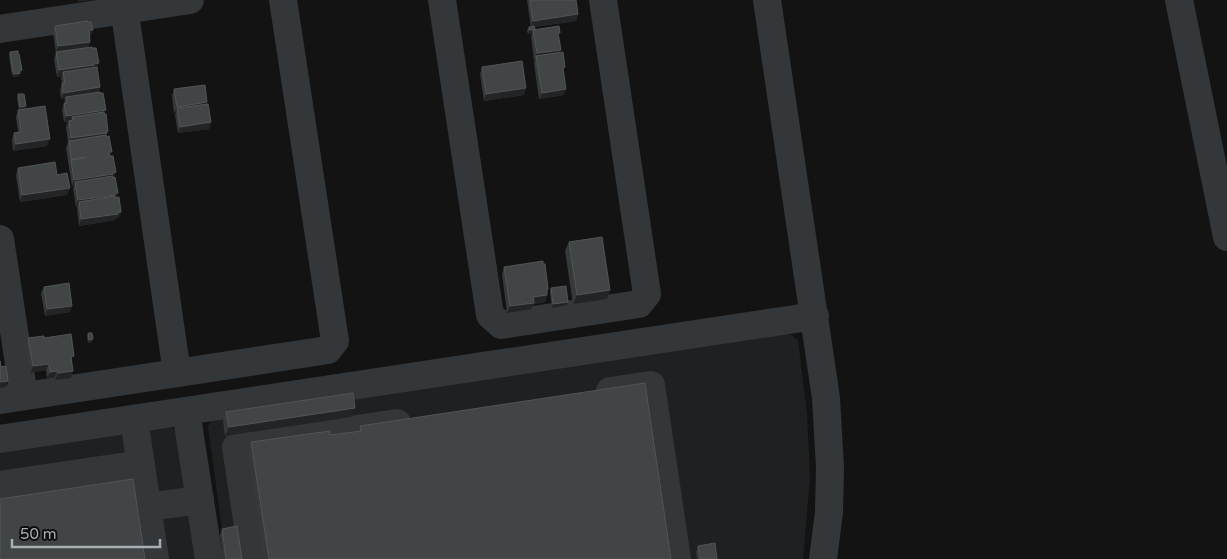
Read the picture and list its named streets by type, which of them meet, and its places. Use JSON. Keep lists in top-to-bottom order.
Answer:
{
  "scale_bar": "50 m"
}
